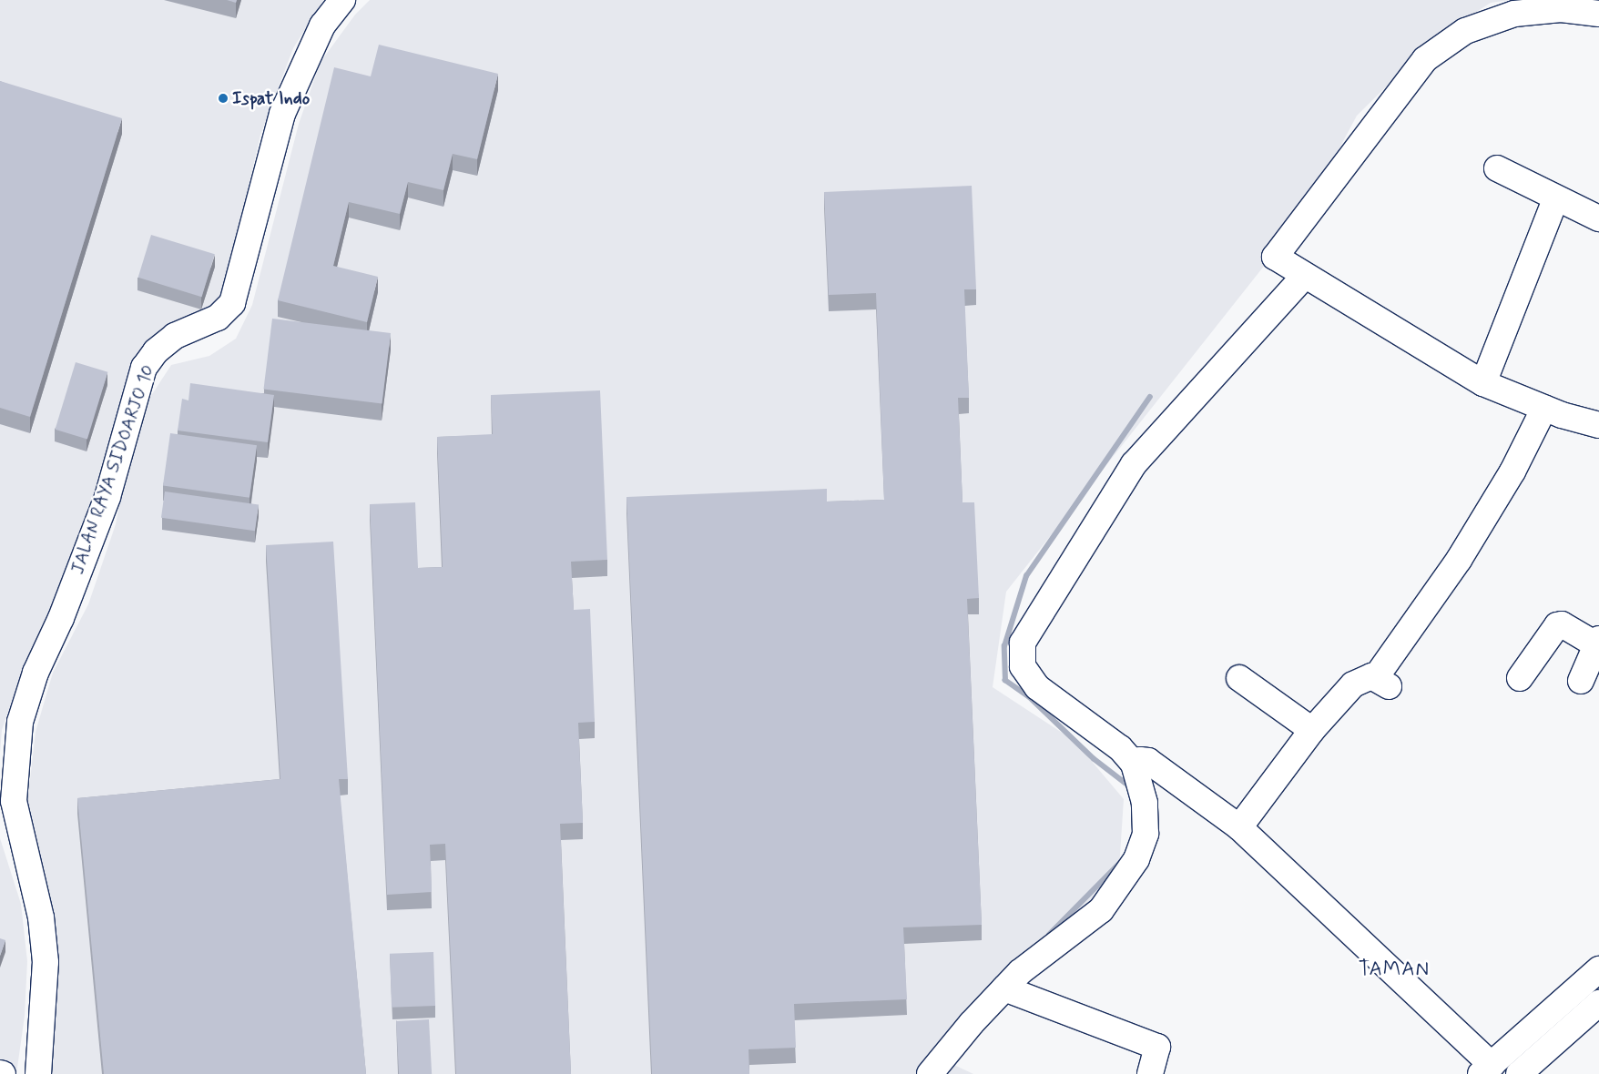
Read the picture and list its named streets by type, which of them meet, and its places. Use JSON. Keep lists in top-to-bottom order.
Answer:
{
  "streets": {
    "main road": ["JALAN RAYA SIDOARJO 10"]
  },
  "districts": ["TAMAN"],
  "places": ["Ispat Indo"]
}
